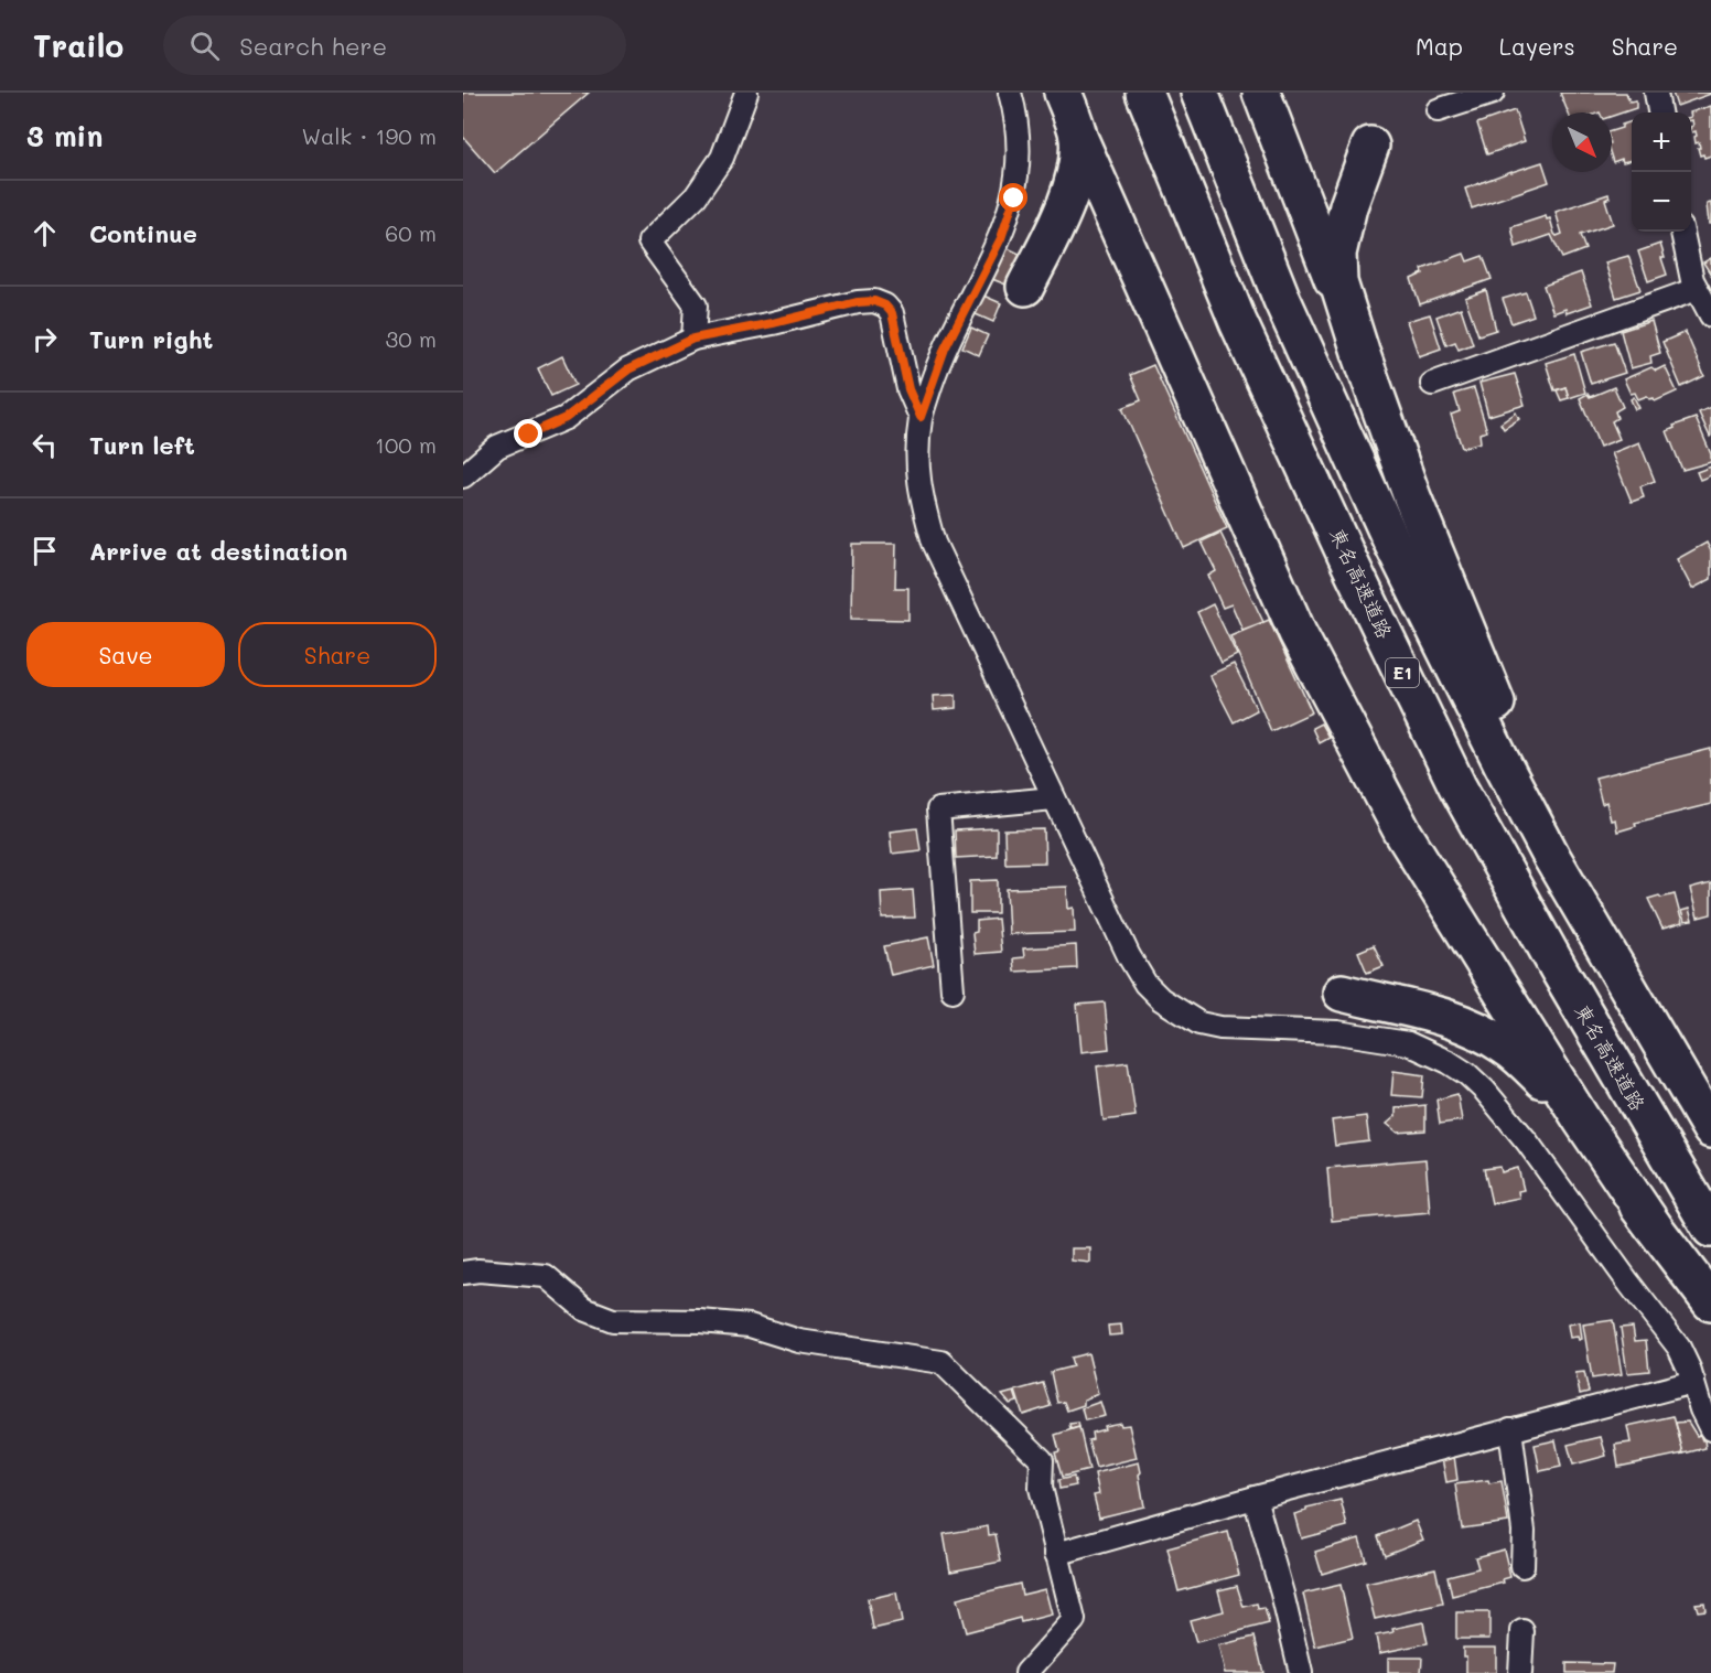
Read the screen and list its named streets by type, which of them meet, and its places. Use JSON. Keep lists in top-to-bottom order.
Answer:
{
  "streets": {
    "highway": ["東名高速道路", "E1"]
  },
  "north": "bottom right",
  "page": {
    "header": "Trailo",
    "search": "Search here",
    "nav": ["Map", "Layers", "Share"],
    "heading": ["3 min", "Walk · 190 m"],
    "map_buttons": ["+", "−"],
    "list": [
      ["Continue", "60 m"],
      ["Turn right", "30 m"],
      ["Turn left", "100 m"],
      "Arrive at destination"
    ],
    "buttons": ["Save", "Share"]
  }
}
